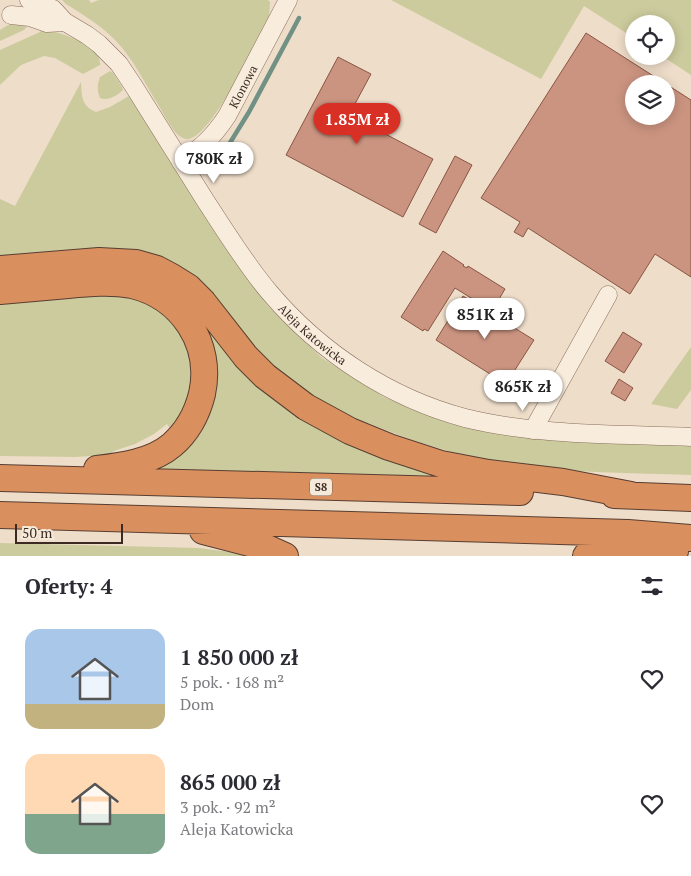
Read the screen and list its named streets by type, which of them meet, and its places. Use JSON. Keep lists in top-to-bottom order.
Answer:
{
  "streets": {
    "highway": ["S8"],
    "street": ["Klonowa", "Aleja Katowicka"]
  },
  "crossings": [
    ["Klonowa", "Aleja Katowicka"]
  ],
  "scale_bar": "50 m",
  "page": {
    "price": [
      "1.85M zł",
      "780K zł",
      "851K zł",
      "865K zł"
    ],
    "scale": "50 m",
    "heading": "Oferty: 4",
    "list": [
      {
        "name": "1 850 000 zł",
        "note": "5 pok. · 168 m² · Dom"
      },
      {
        "name": "865 000 zł",
        "note": "3 pok. · 92 m² · Aleja Katowicka"
      }
    ]
  }
}
